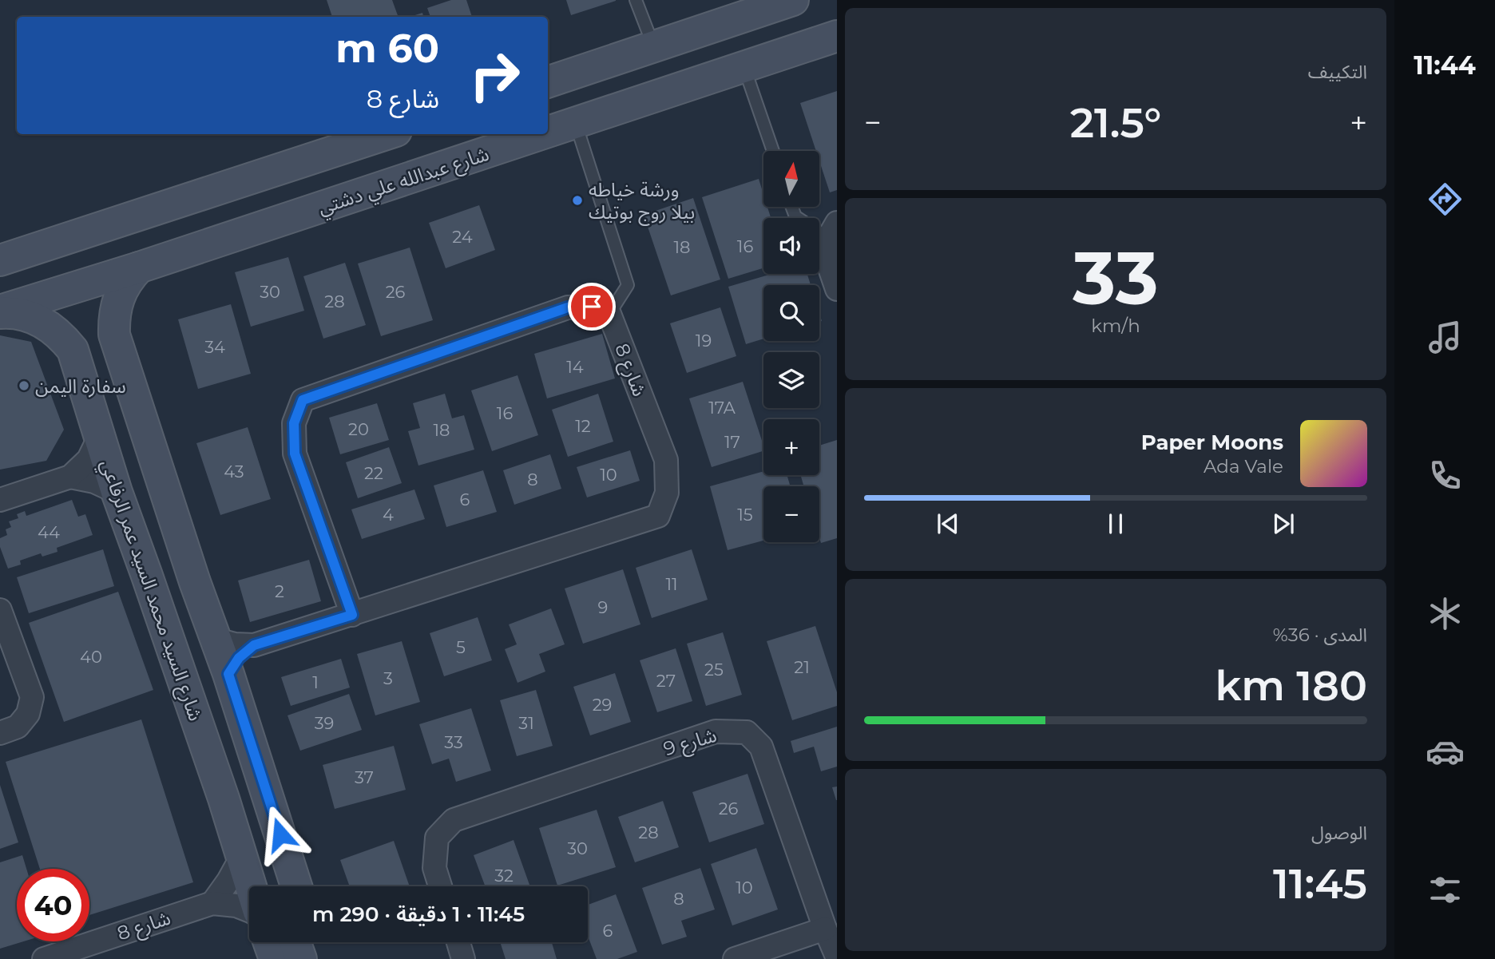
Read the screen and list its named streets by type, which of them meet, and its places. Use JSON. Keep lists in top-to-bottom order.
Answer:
{
  "streets": {
    "street": [
      "شارع عبدالله علي دشتي",
      "شارع 8",
      "شارع السيد محمد السيد عمر الرفاعي",
      "شارع 9"
    ]
  },
  "crossings": [
    ["شارع عبدالله علي دشتي", "شارع السيد محمد السيد عمر الرفاعي"]
  ],
  "places": ["ورشة خياطه بيلا روج بوتيك", "سفارة اليمن"],
  "house_numbers": [
    "24",
    "16",
    "18",
    "30",
    "26",
    "28",
    "19",
    "34",
    "14",
    "17A",
    "16",
    "12",
    "20",
    "18",
    "17",
    "43",
    "22",
    "10",
    "8",
    "6",
    "4",
    "15",
    "44",
    "11",
    "2",
    "9",
    "5",
    "40",
    "21",
    "25",
    "3",
    "27",
    "1",
    "29",
    "39",
    "31",
    "33",
    "37",
    "26",
    "28",
    "30",
    "32",
    "10",
    "8",
    "6"
  ],
  "north": "top",
  "page": {
    "tabs": "11:44",
    "tile": [
      "التكييف",
      ["33", "km/h"],
      ["المدى · 36%", "180 km"],
      ["الوصول", "11:45"]
    ],
    "turn": ["60 m", "شارع 8"],
    "heat": ["−", "21.5°", "+"],
    "map_buttons": ["+", "−"],
    "song": ["Paper Moons", "Ada Vale"],
    "limit": "40",
    "trip": "11:45 · 1 دقيقة · 290 m"
  }
}
